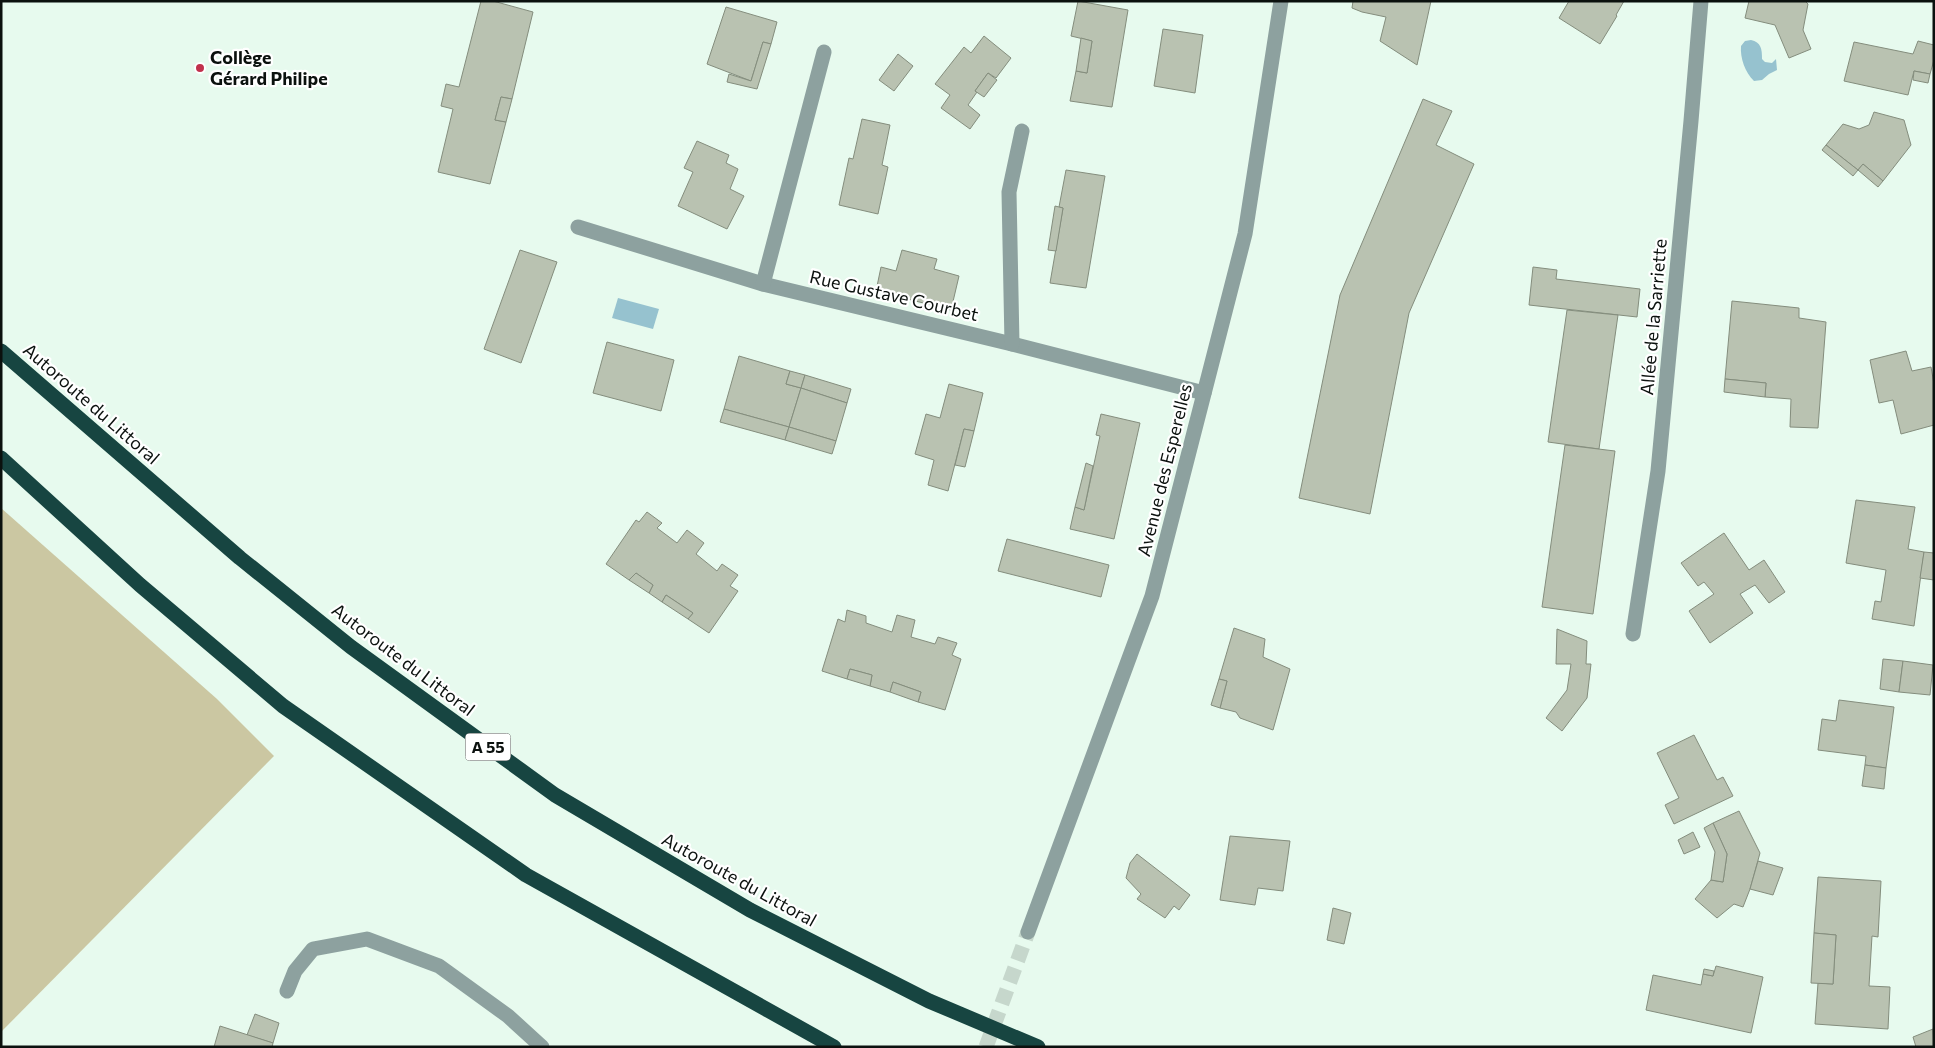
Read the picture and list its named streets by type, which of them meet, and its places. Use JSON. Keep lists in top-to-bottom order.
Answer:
{
  "streets": {
    "highway": ["Autoroute du Littoral", "A 55"],
    "street": ["Rue Gustave Courbet", "Allée de la Sarriette", "Avenue des Esperelles"]
  },
  "crossings": [
    ["Rue Gustave Courbet", "Avenue des Esperelles"]
  ],
  "places": ["Collège Gérard Philipe"]
}
